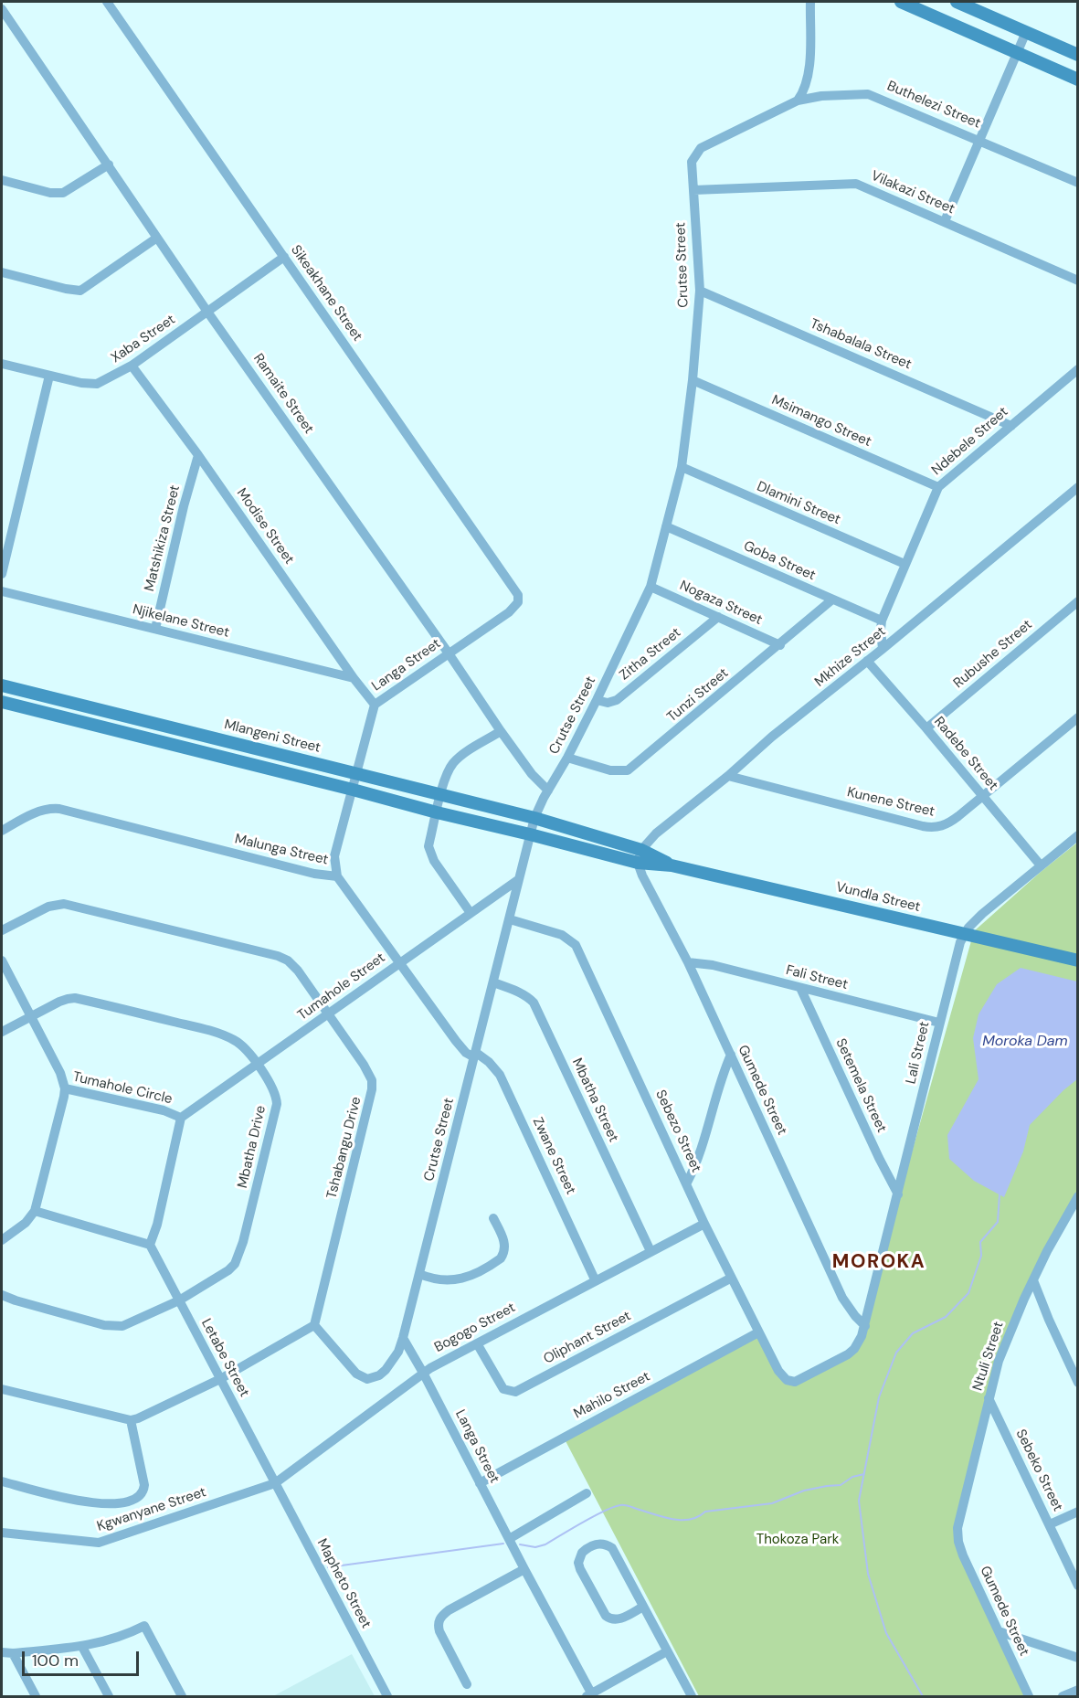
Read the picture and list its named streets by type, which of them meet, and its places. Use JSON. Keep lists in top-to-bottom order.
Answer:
{
  "streets": {
    "street": [
      "Buthelezi Street",
      "Vilakazi Street",
      "Crutse Street",
      "Sikeakhane Street",
      "Xaba Street",
      "Tshabalala Street",
      "Ramaite Street",
      "Msimango Street",
      "Ndebele Street",
      "Dlamini Street",
      "Modise Street",
      "Matshikiza Street",
      "Goba Street",
      "Nogaza Street",
      "Njikelane Street",
      "Zitha Street",
      "Rubushe Street",
      "Mkhize Street",
      "Langa Street",
      "Tunzi Street",
      "Mlangeni Street",
      "Radebe Street",
      "Kunene Street",
      "Malunga Street",
      "Vundla Street",
      "Fali Street",
      "Tumahole Street",
      "Lali Street",
      "Setemela Street",
      "Tumahole Circle",
      "Gumede Street",
      "Mbatha Street",
      "Sebezo Street",
      "Mbatha Drive",
      "Tshabangu Drive",
      "Zwane Street",
      "Bogogo Street",
      "Oliphant Street",
      "Ntuli Street",
      "Letabe Street",
      "Mahilo Street",
      "Sebeko Street",
      "Kgwanyane Street",
      "Mapheto Street"
    ]
  },
  "crossings": [
    ["Buthelezi Street", "Crutse Street"],
    ["Vilakazi Street", "Crutse Street"],
    ["Crutse Street", "Tshabalala Street"],
    ["Crutse Street", "Ramaite Street"],
    ["Crutse Street", "Msimango Street"],
    ["Crutse Street", "Dlamini Street"],
    ["Crutse Street", "Goba Street"],
    ["Crutse Street", "Nogaza Street"],
    ["Crutse Street", "Zitha Street"],
    ["Crutse Street", "Langa Street"],
    ["Crutse Street", "Tunzi Street"],
    ["Crutse Street", "Mlangeni Street"],
    ["Crutse Street", "Malunga Street"],
    ["Crutse Street", "Vundla Street"],
    ["Crutse Street", "Tumahole Street"],
    ["Crutse Street", "Mbatha Street"],
    ["Crutse Street", "Sebezo Street"],
    ["Crutse Street", "Tshabangu Drive"],
    ["Crutse Street", "Zwane Street"],
    ["Sikeakhane Street", "Xaba Street"],
    ["Sikeakhane Street", "Langa Street"],
    ["Xaba Street", "Ramaite Street"],
    ["Xaba Street", "Modise Street"],
    ["Tshabalala Street", "Ndebele Street"],
    ["Ramaite Street", "Langa Street"],
    ["Msimango Street", "Ndebele Street"],
    ["Ndebele Street", "Dlamini Street"],
    ["Ndebele Street", "Goba Street"],
    ["Ndebele Street", "Mkhize Street"],
    ["Modise Street", "Matshikiza Street"],
    ["Modise Street", "Njikelane Street"],
    ["Modise Street", "Langa Street"],
    ["Matshikiza Street", "Njikelane Street"],
    ["Goba Street", "Tunzi Street"],
    ["Nogaza Street", "Zitha Street"],
    ["Nogaza Street", "Tunzi Street"],
    ["Rubushe Street", "Radebe Street"],
    ["Mkhize Street", "Radebe Street"],
    ["Mkhize Street", "Kunene Street"],
    ["Mkhize Street", "Vundla Street"],
    ["Langa Street", "Mlangeni Street"],
    ["Langa Street", "Malunga Street"],
    ["Langa Street", "Bogogo Street"],
    ["Langa Street", "Mahilo Street"],
    ["Mlangeni Street", "Vundla Street"],
    ["Radebe Street", "Kunene Street"],
    ["Radebe Street", "Lali Street"],
    ["Malunga Street", "Tumahole Street"],
    ["Malunga Street", "Zwane Street"],
    ["Vundla Street", "Lali Street"],
    ["Vundla Street", "Gumede Street"],
    ["Fali Street", "Lali Street"],
    ["Fali Street", "Setemela Street"],
    ["Fali Street", "Gumede Street"],
    ["Tumahole Street", "Tumahole Circle"],
    ["Tumahole Street", "Mbatha Drive"],
    ["Tumahole Street", "Tshabangu Drive"],
    ["Lali Street", "Setemela Street"],
    ["Lali Street", "Gumede Street"],
    ["Lali Street", "Sebezo Street"],
    ["Tumahole Circle", "Letabe Street"],
    ["Gumede Street", "Ntuli Street"],
    ["Mbatha Street", "Bogogo Street"],
    ["Sebezo Street", "Bogogo Street"],
    ["Sebezo Street", "Oliphant Street"],
    ["Sebezo Street", "Mahilo Street"],
    ["Mbatha Drive", "Letabe Street"],
    ["Zwane Street", "Bogogo Street"],
    ["Bogogo Street", "Oliphant Street"],
    ["Bogogo Street", "Letabe Street"],
    ["Bogogo Street", "Kgwanyane Street"],
    ["Bogogo Street", "Mapheto Street"],
    ["Ntuli Street", "Sebeko Street"],
    ["Letabe Street", "Kgwanyane Street"],
    ["Letabe Street", "Mapheto Street"],
    ["Kgwanyane Street", "Mapheto Street"]
  ],
  "districts": ["MOROKA"],
  "water": ["Moroka Dam"],
  "parks": ["Thokoza Park"],
  "scale_bar": "100 m"
}
